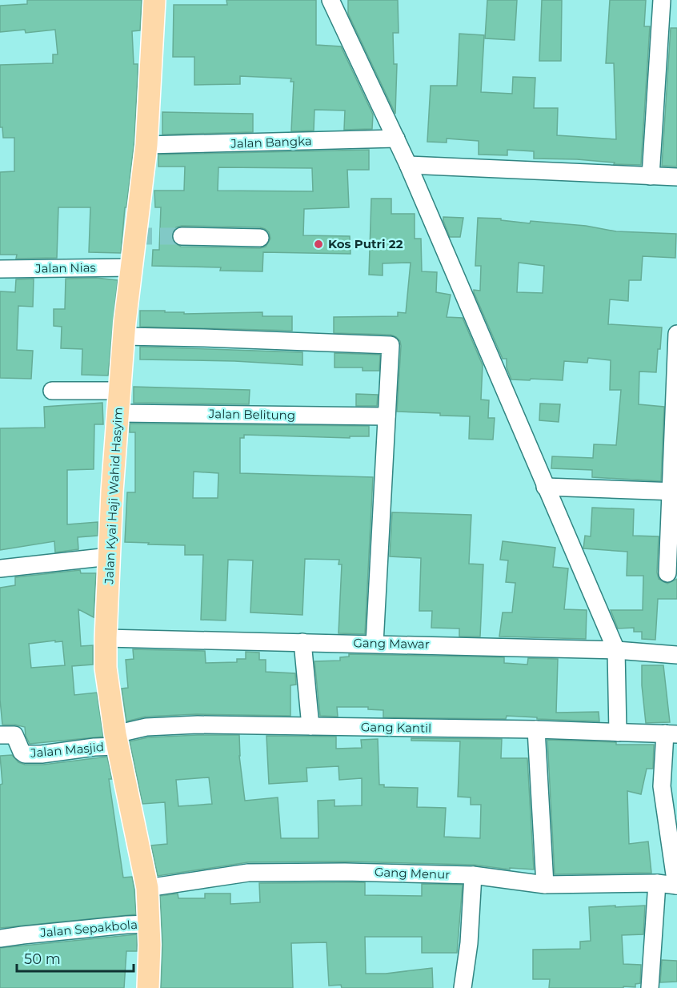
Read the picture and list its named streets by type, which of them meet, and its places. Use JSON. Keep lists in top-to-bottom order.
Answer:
{
  "streets": {
    "main road": ["Jalan Kyai Haji Wahid Hasyim"],
    "street": [
      "Jalan Bangka",
      "Jalan Nias",
      "Jalan Belitung",
      "Gang Mawar",
      "Gang Kantil",
      "Jalan Masjid",
      "Gang Menur",
      "Jalan Sepakbola"
    ]
  },
  "crossings": [
    ["Jalan Bangka", "Jalan Kyai Haji Wahid Hasyim"],
    ["Jalan Nias", "Jalan Kyai Haji Wahid Hasyim"],
    ["Jalan Belitung", "Jalan Kyai Haji Wahid Hasyim"],
    ["Jalan Kyai Haji Wahid Hasyim", "Gang Mawar"],
    ["Jalan Kyai Haji Wahid Hasyim", "Gang Kantil"],
    ["Jalan Kyai Haji Wahid Hasyim", "Jalan Masjid"],
    ["Jalan Kyai Haji Wahid Hasyim", "Gang Menur"],
    ["Jalan Kyai Haji Wahid Hasyim", "Jalan Sepakbola"],
    ["Gang Kantil", "Jalan Masjid"]
  ],
  "places": ["Kos Putri 22"],
  "scale_bar": "50 m"
}
